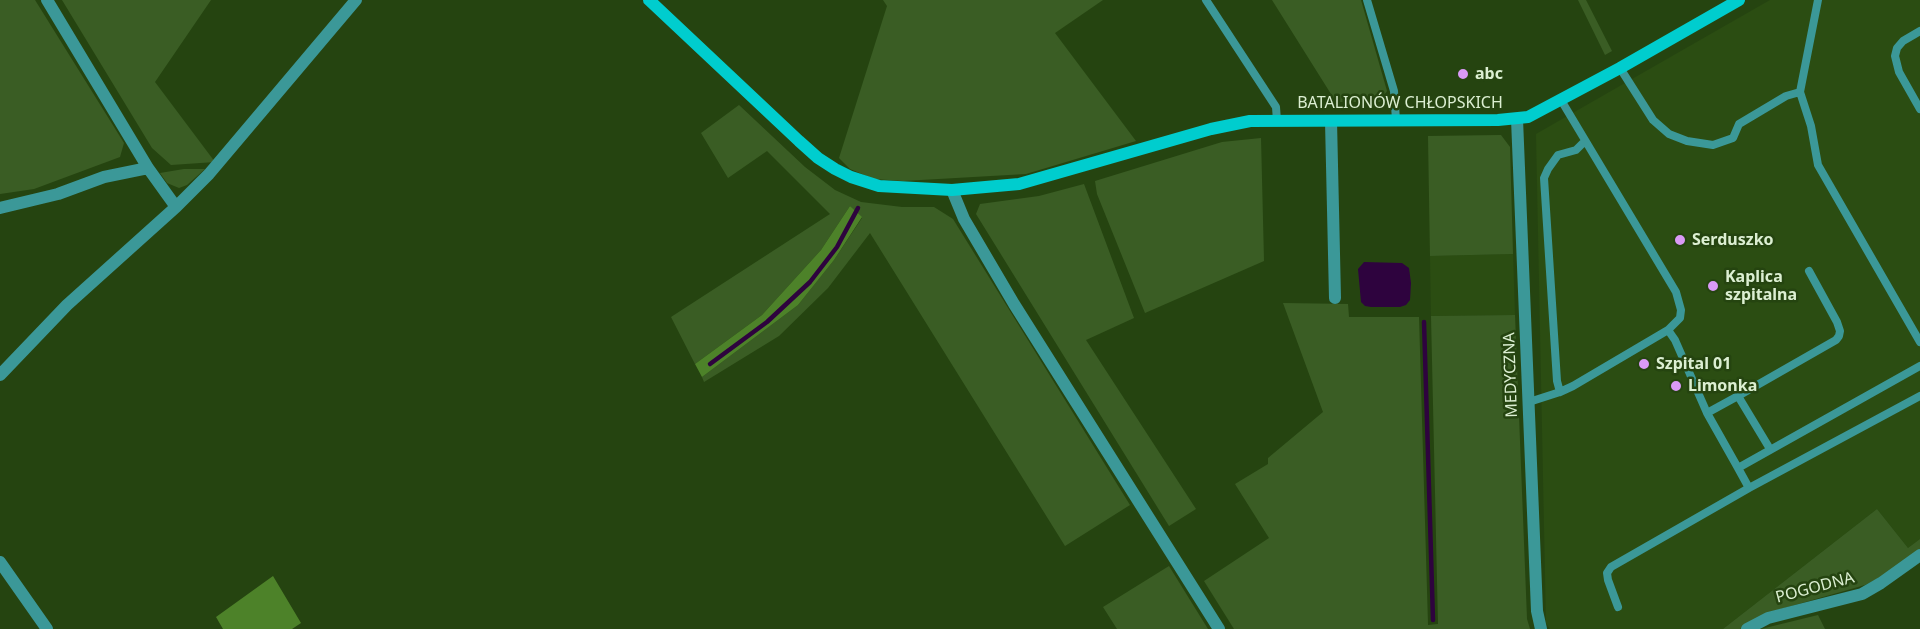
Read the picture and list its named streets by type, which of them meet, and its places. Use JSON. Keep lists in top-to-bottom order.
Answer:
{
  "streets": {
    "street": ["BATALIONÓW CHŁOPSKICH", "MEDYCZNA", "POGODNA"]
  },
  "crossings": [
    ["BATALIONÓW CHŁOPSKICH", "MEDYCZNA"]
  ],
  "places": [
    "abc",
    "Serduszko",
    "Kaplica szpitalna",
    "Szpital 01",
    "Limonka"
  ]
}
